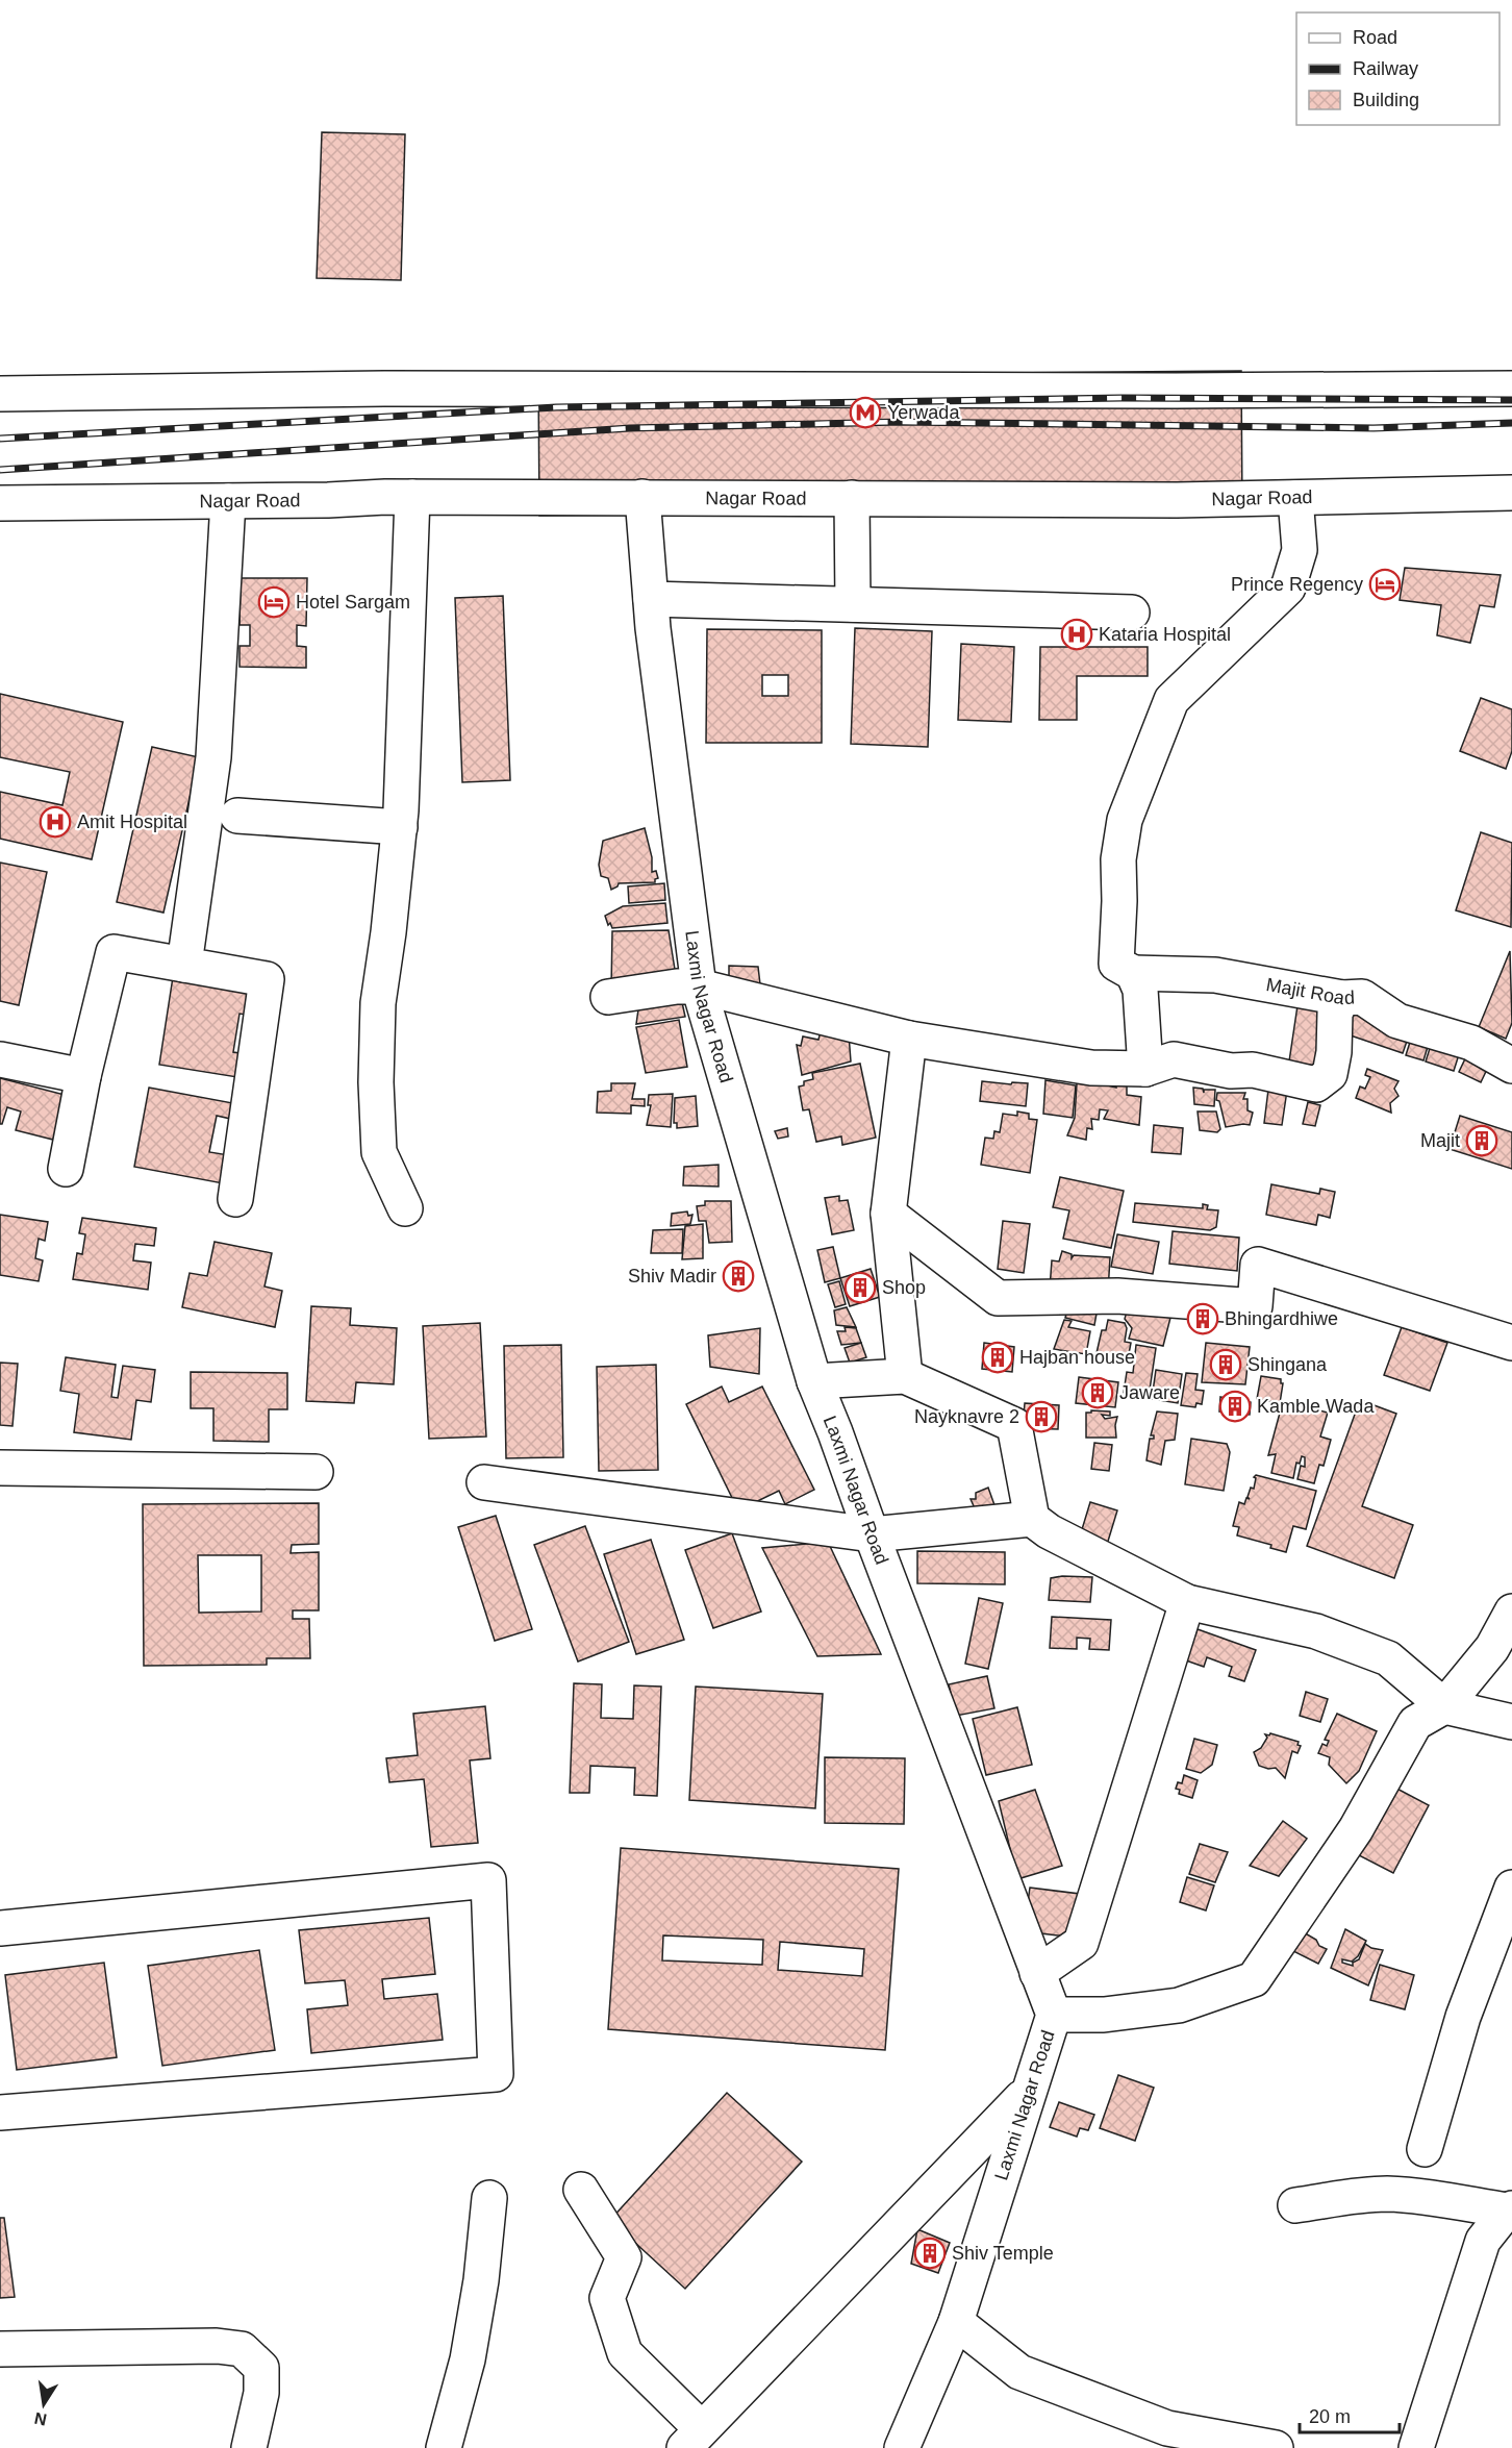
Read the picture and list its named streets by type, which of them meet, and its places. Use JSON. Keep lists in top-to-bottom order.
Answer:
{
  "streets": {
    "main road": ["Nagar Road", "Majit Road", "Laxmi Nagar Road"]
  },
  "crossings": [
    ["Nagar Road", "Laxmi Nagar Road"]
  ],
  "places": {
    "metro station": ["Yerwada"],
    "hotel": ["Prince Regency", "Hotel Sargam"],
    "hospital": ["Kataria Hospital", "Amit Hospital"],
    "building": [
      "Majit",
      "Shiv Madir",
      "Shop",
      "Bhingardhiwe",
      "Hajban house",
      "Shingana",
      "Jaware",
      "Kamble Wada",
      "Nayknavre 2",
      "Shiv Temple"
    ]
  },
  "legend": ["Road", "Railway", "Building"],
  "scale_bar": "20 m",
  "north": "bottom"
}
